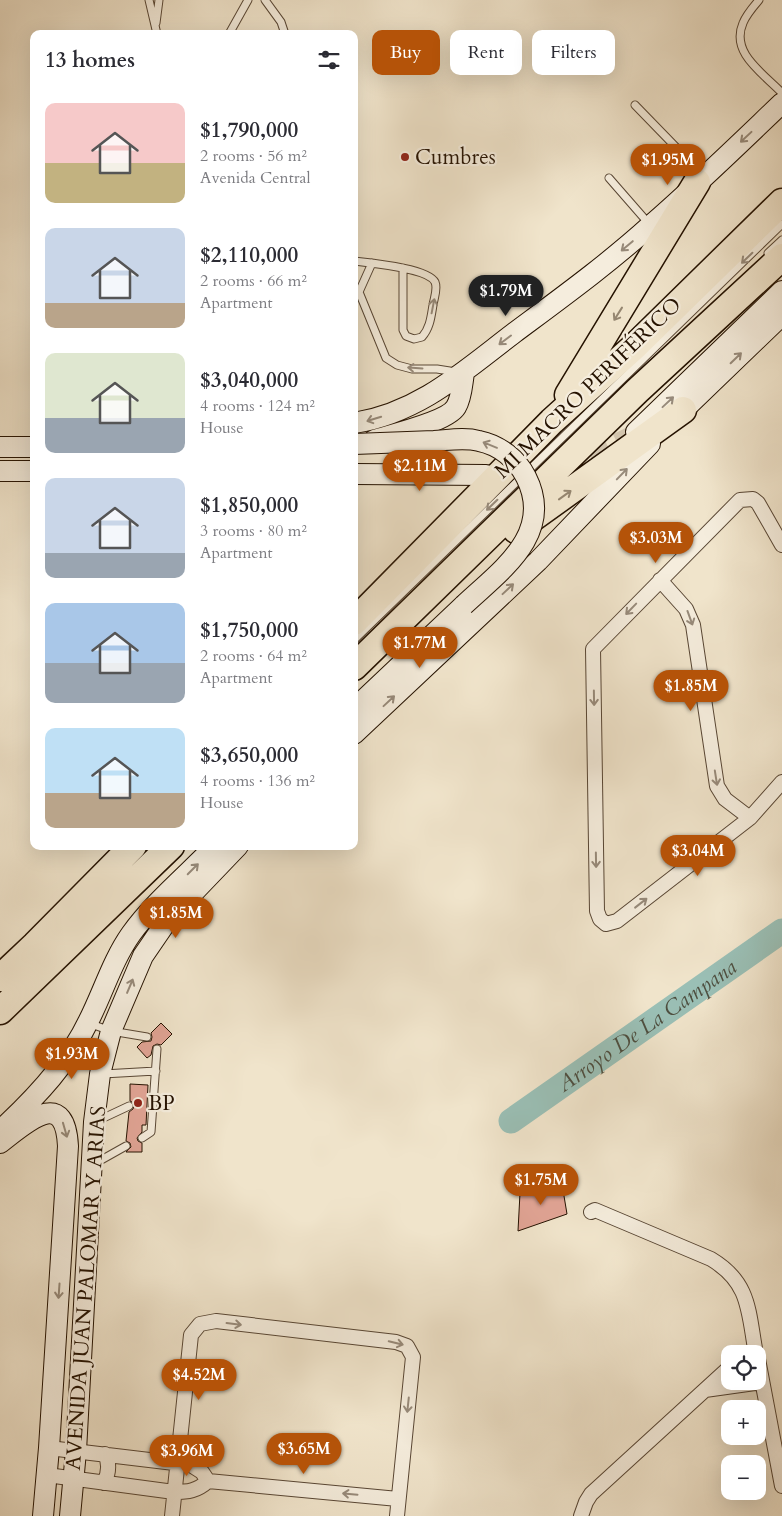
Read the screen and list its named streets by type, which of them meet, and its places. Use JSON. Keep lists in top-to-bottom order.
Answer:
{
  "streets": {
    "main road": ["AVENIDA JUAN PALOMAR Y ARIAS"],
    "lane": ["MI MACRO PERIFÉRICO"]
  },
  "one_way": ["MI MACRO PERIFÉRICO"],
  "water": ["Arroyo De La Campana"],
  "places": ["Cumbres", "BP"],
  "page": {
    "chip": ["Buy", "Rent", "Filters"],
    "heading": "13 homes",
    "list": [
      {
        "name": "$1,790,000",
        "note": "2 rooms · 56 m² · Avenida Central"
      },
      {
        "name": "$2,110,000",
        "note": "2 rooms · 66 m² · Apartment"
      },
      {
        "name": "$3,040,000",
        "note": "4 rooms · 124 m² · House"
      },
      {
        "name": "$1,850,000",
        "note": "3 rooms · 80 m² · Apartment"
      },
      {
        "name": "$1,750,000",
        "note": "2 rooms · 64 m² · Apartment"
      },
      {
        "name": "$3,650,000",
        "note": "4 rooms · 136 m² · House"
      }
    ],
    "price": [
      "$1.95M",
      "$1.79M",
      "$2.11M",
      "$3.03M",
      "$1.77M",
      "$1.85M",
      "$3.04M",
      "$1.85M",
      "$1.93M",
      "$1.75M",
      "$4.52M",
      "$3.65M",
      "$3.96M"
    ],
    "map_buttons": ["+", "−"]
  }
}
